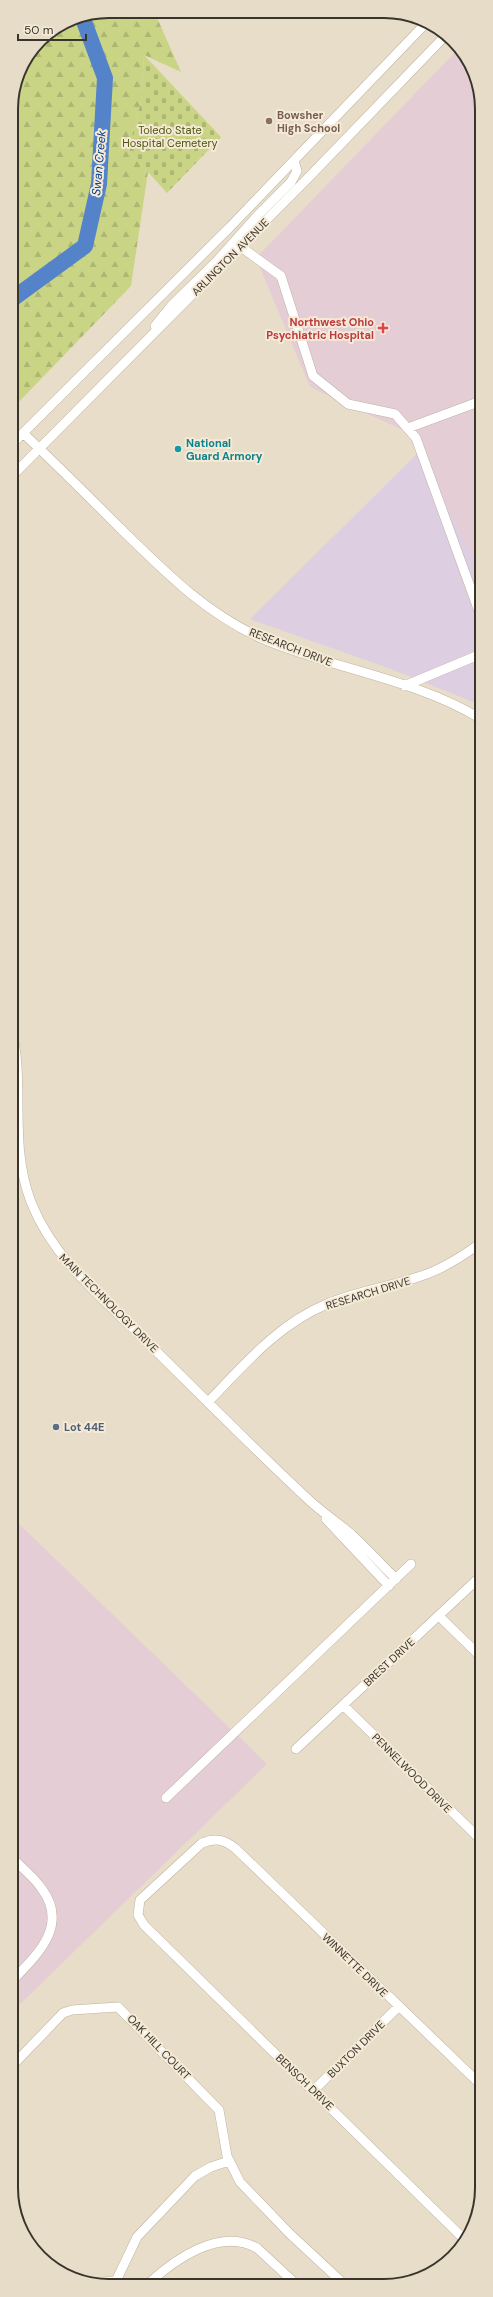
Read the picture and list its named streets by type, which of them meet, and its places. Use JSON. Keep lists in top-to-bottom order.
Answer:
{
  "streets": {
    "street": [
      "ARLINGTON AVENUE",
      "RESEARCH DRIVE",
      "MAIN TECHNOLOGY DRIVE",
      "BREST DRIVE",
      "PENNELWOOD DRIVE",
      "WINNETTE DRIVE",
      "OAK HILL COURT",
      "BUXTON DRIVE",
      "BENSCH DRIVE"
    ]
  },
  "crossings": [
    ["ARLINGTON AVENUE", "RESEARCH DRIVE"],
    ["RESEARCH DRIVE", "MAIN TECHNOLOGY DRIVE"],
    ["BREST DRIVE", "PENNELWOOD DRIVE"],
    ["WINNETTE DRIVE", "BUXTON DRIVE"],
    ["WINNETTE DRIVE", "BENSCH DRIVE"],
    ["BUXTON DRIVE", "BENSCH DRIVE"]
  ],
  "water": ["Swan Creek"],
  "parks": ["Toledo State Hospital Cemetery"],
  "places": {
    "other": ["Bowsher High School", "National Guard Armory", "Lot 44E"],
    "health": ["Northwest Ohio Psychiatric Hospital"]
  },
  "scale_bar": "50 m"
}
